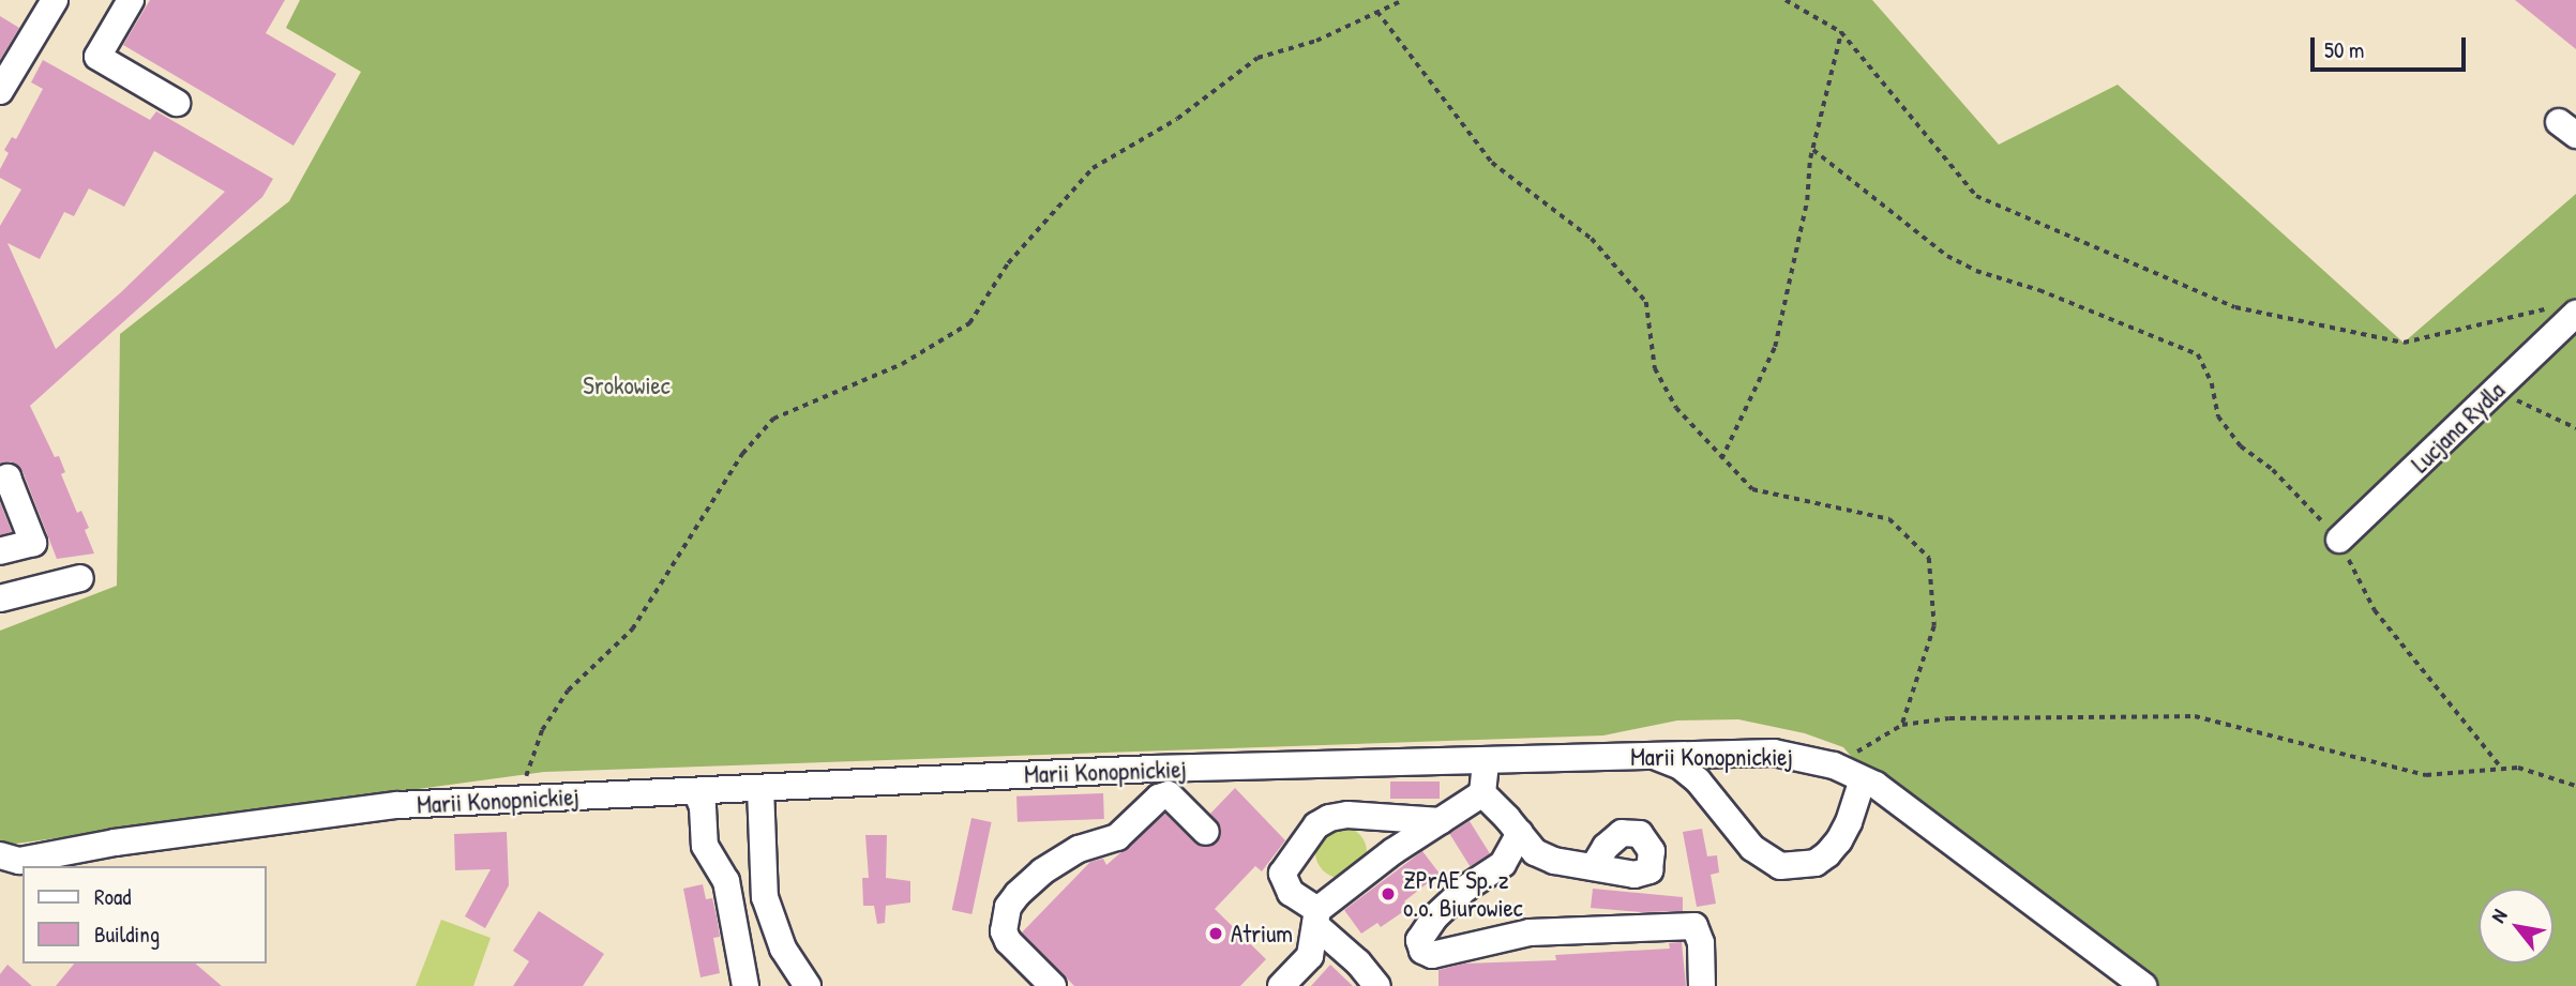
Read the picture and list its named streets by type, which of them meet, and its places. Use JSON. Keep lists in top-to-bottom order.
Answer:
{
  "streets": {
    "street": ["Lucjana Rydla", "Marii Konopnickiej"]
  },
  "parks": ["Srokowiec"],
  "places": ["ZPrAE Sp. z o.o. Biurowiec", "Atrium"],
  "legend": ["Road", "Building"],
  "scale_bar": "50 m",
  "north": "top left"
}
